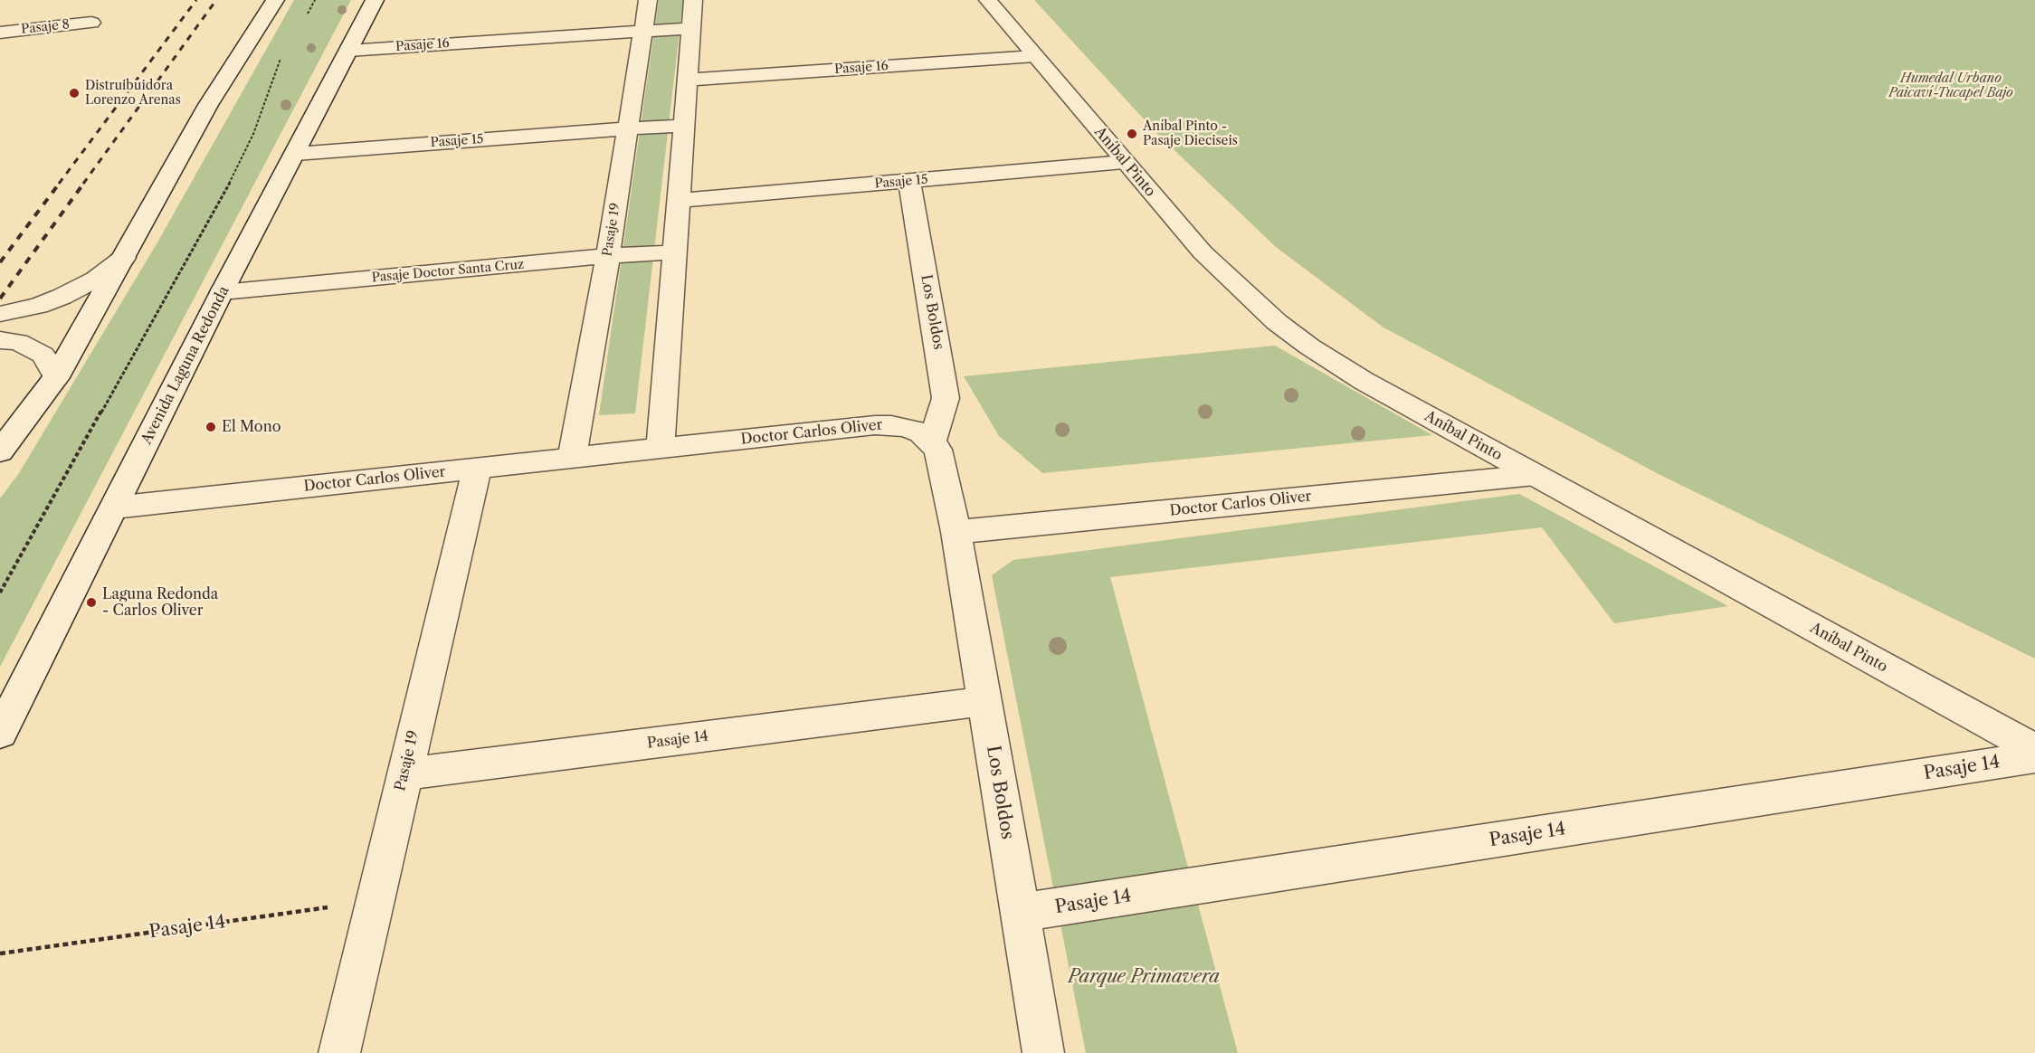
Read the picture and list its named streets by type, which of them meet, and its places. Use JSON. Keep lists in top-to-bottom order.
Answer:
{
  "streets": {
    "street": [
      "Pasaje 8",
      "Pasaje 16",
      "Pasaje 15",
      "Aníbal Pinto",
      "Pasaje 19",
      "Pasaje Doctor Santa Cruz",
      "Los Boldos",
      "Avenida Laguna Redonda",
      "Doctor Carlos Oliver",
      "Pasaje 14"
    ]
  },
  "crossings": [
    ["Pasaje 16", "Aníbal Pinto"],
    ["Pasaje 16", "Pasaje 19"],
    ["Pasaje 16", "Avenida Laguna Redonda"],
    ["Pasaje 15", "Aníbal Pinto"],
    ["Pasaje 15", "Pasaje 19"],
    ["Pasaje 15", "Los Boldos"],
    ["Pasaje 15", "Avenida Laguna Redonda"],
    ["Aníbal Pinto", "Doctor Carlos Oliver"],
    ["Pasaje 19", "Pasaje Doctor Santa Cruz"],
    ["Pasaje 19", "Doctor Carlos Oliver"],
    ["Pasaje 19", "Pasaje 14"],
    ["Pasaje Doctor Santa Cruz", "Avenida Laguna Redonda"],
    ["Los Boldos", "Doctor Carlos Oliver"],
    ["Los Boldos", "Pasaje 14"],
    ["Avenida Laguna Redonda", "Doctor Carlos Oliver"]
  ],
  "parks": ["Humedal Urbano Paicaví-Tucapel Bajo", "Parque Primavera"],
  "places": [
    "Distruibuidora Lorenzo Arenas",
    "Aníbal Pinto - Pasaje Dieciseis",
    "El Mono",
    "Laguna Redonda - Carlos Oliver"
  ]
}
